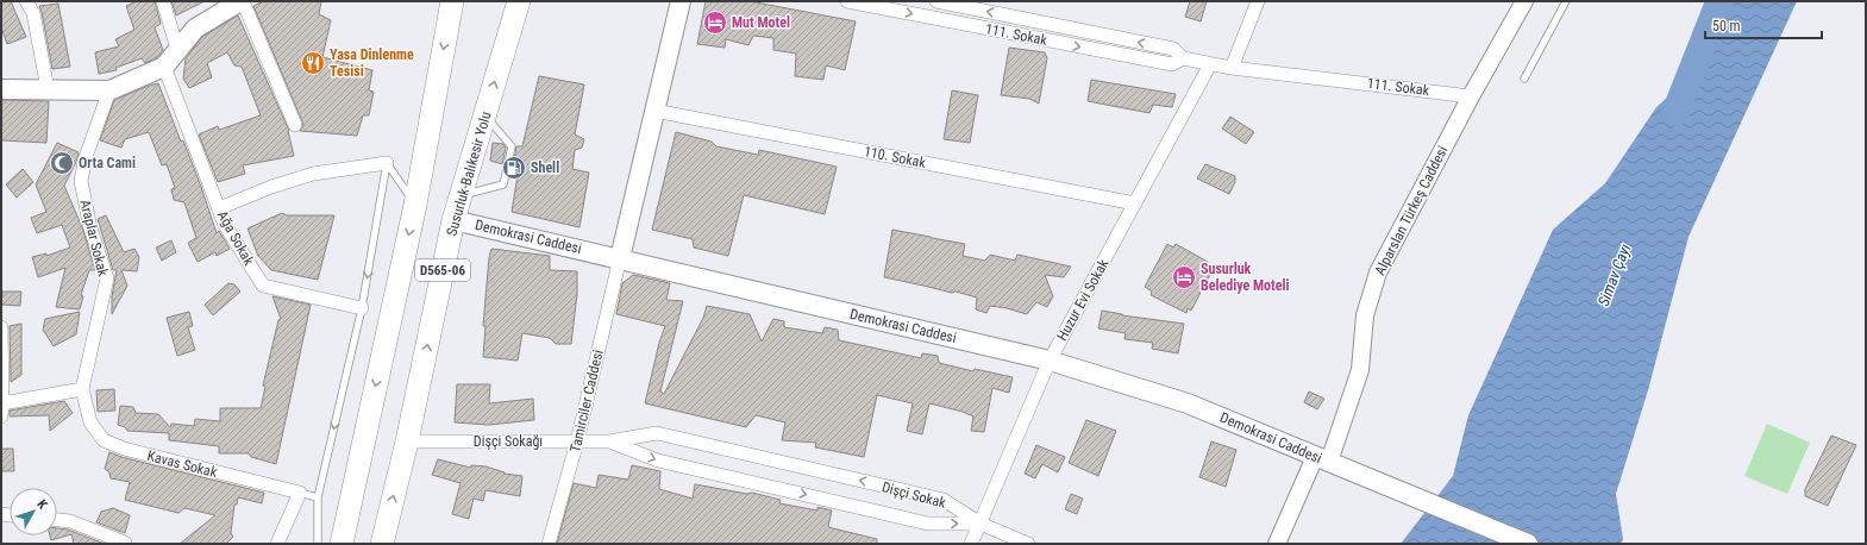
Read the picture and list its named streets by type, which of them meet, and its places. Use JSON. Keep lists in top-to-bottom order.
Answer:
{
  "streets": {
    "highway": ["Susurluk-Balıkesir Yolu", "D565-06"],
    "main road": ["Demokrasi Caddesi"],
    "street": [
      "111. Sokak",
      "110. Sokak",
      "Alparslan Türkeş Caddesi",
      "Araplar Sokak",
      "Ağa Sokak",
      "Huzur Evi Sokak",
      "Tamirciler Caddesi",
      "Dişçi Sokağı",
      "Kavas Sokak",
      "Dişçi Sokak"
    ]
  },
  "crossings": [
    ["111. Sokak", "Alparslan Türkeş Caddesi"],
    ["111. Sokak", "Huzur Evi Sokak"],
    ["110. Sokak", "Huzur Evi Sokak"],
    ["Susurluk-Balıkesir Yolu", "Demokrasi Caddesi"],
    ["Susurluk-Balıkesir Yolu", "Dişçi Sokağı"],
    ["Alparslan Türkeş Caddesi", "Demokrasi Caddesi"],
    ["Demokrasi Caddesi", "Huzur Evi Sokak"],
    ["Demokrasi Caddesi", "Tamirciler Caddesi"],
    ["Araplar Sokak", "Kavas Sokak"],
    ["Huzur Evi Sokak", "Dişçi Sokak"],
    ["Tamirciler Caddesi", "Dişçi Sokağı"],
    ["Dişçi Sokağı", "Dişçi Sokak"]
  ],
  "water": ["Simav Çayı"],
  "places": {
    "hotel": ["Mut Motel", "Susurluk Belediye Moteli"],
    "restaurant": ["Yasa Dinlenme Tesisi"],
    "mosque": ["Orta Cami"],
    "fuel station": ["Shell"]
  },
  "scale_bar": "50 m",
  "north": "top right"
}
